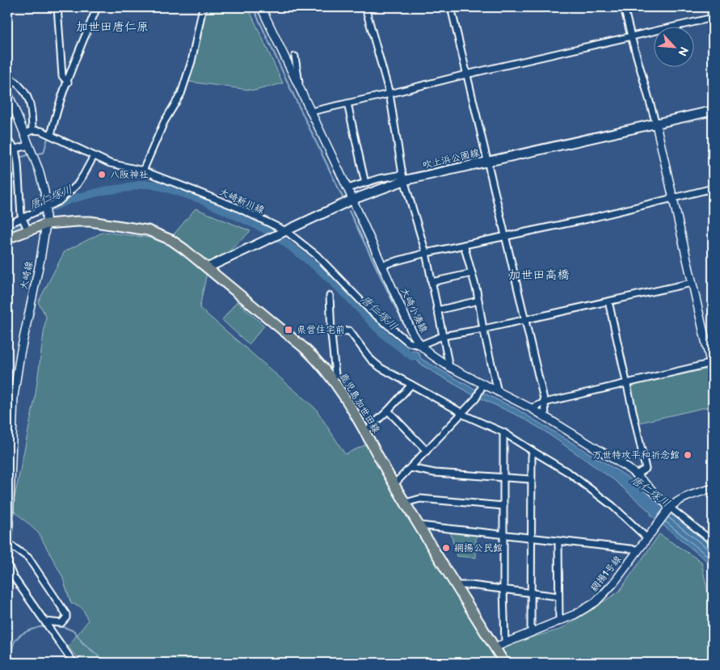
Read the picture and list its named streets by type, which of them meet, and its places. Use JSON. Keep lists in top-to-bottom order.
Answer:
{
  "streets": {
    "main road": ["吹上浜公園線", "鹿児島加世田線"],
    "street": [
      "大崎新川線",
      "大崎線",
      "大崎小湊線",
      "網揚1号線"
    ]
  },
  "crossings": [
    ["吹上浜公園線", "大崎新川線"],
    ["吹上浜公園線", "大崎小湊線"],
    ["吹上浜公園線", "鹿児島加世田線"],
    ["大崎新川線", "大崎小湊線"],
    ["大崎線", "鹿児島加世田線"],
    ["大崎小湊線", "網揚1号線"],
    ["鹿児島加世田線", "網揚1号線"]
  ],
  "districts": ["加世田唐仁原", "加世田高橋"],
  "water": ["唐仁塚川"],
  "places": {
    "other": ["八阪神社", "万世特攻平和祈念館", "網揚公民館"],
    "transit": ["県営住宅前"]
  },
  "north": "bottom right"
}
